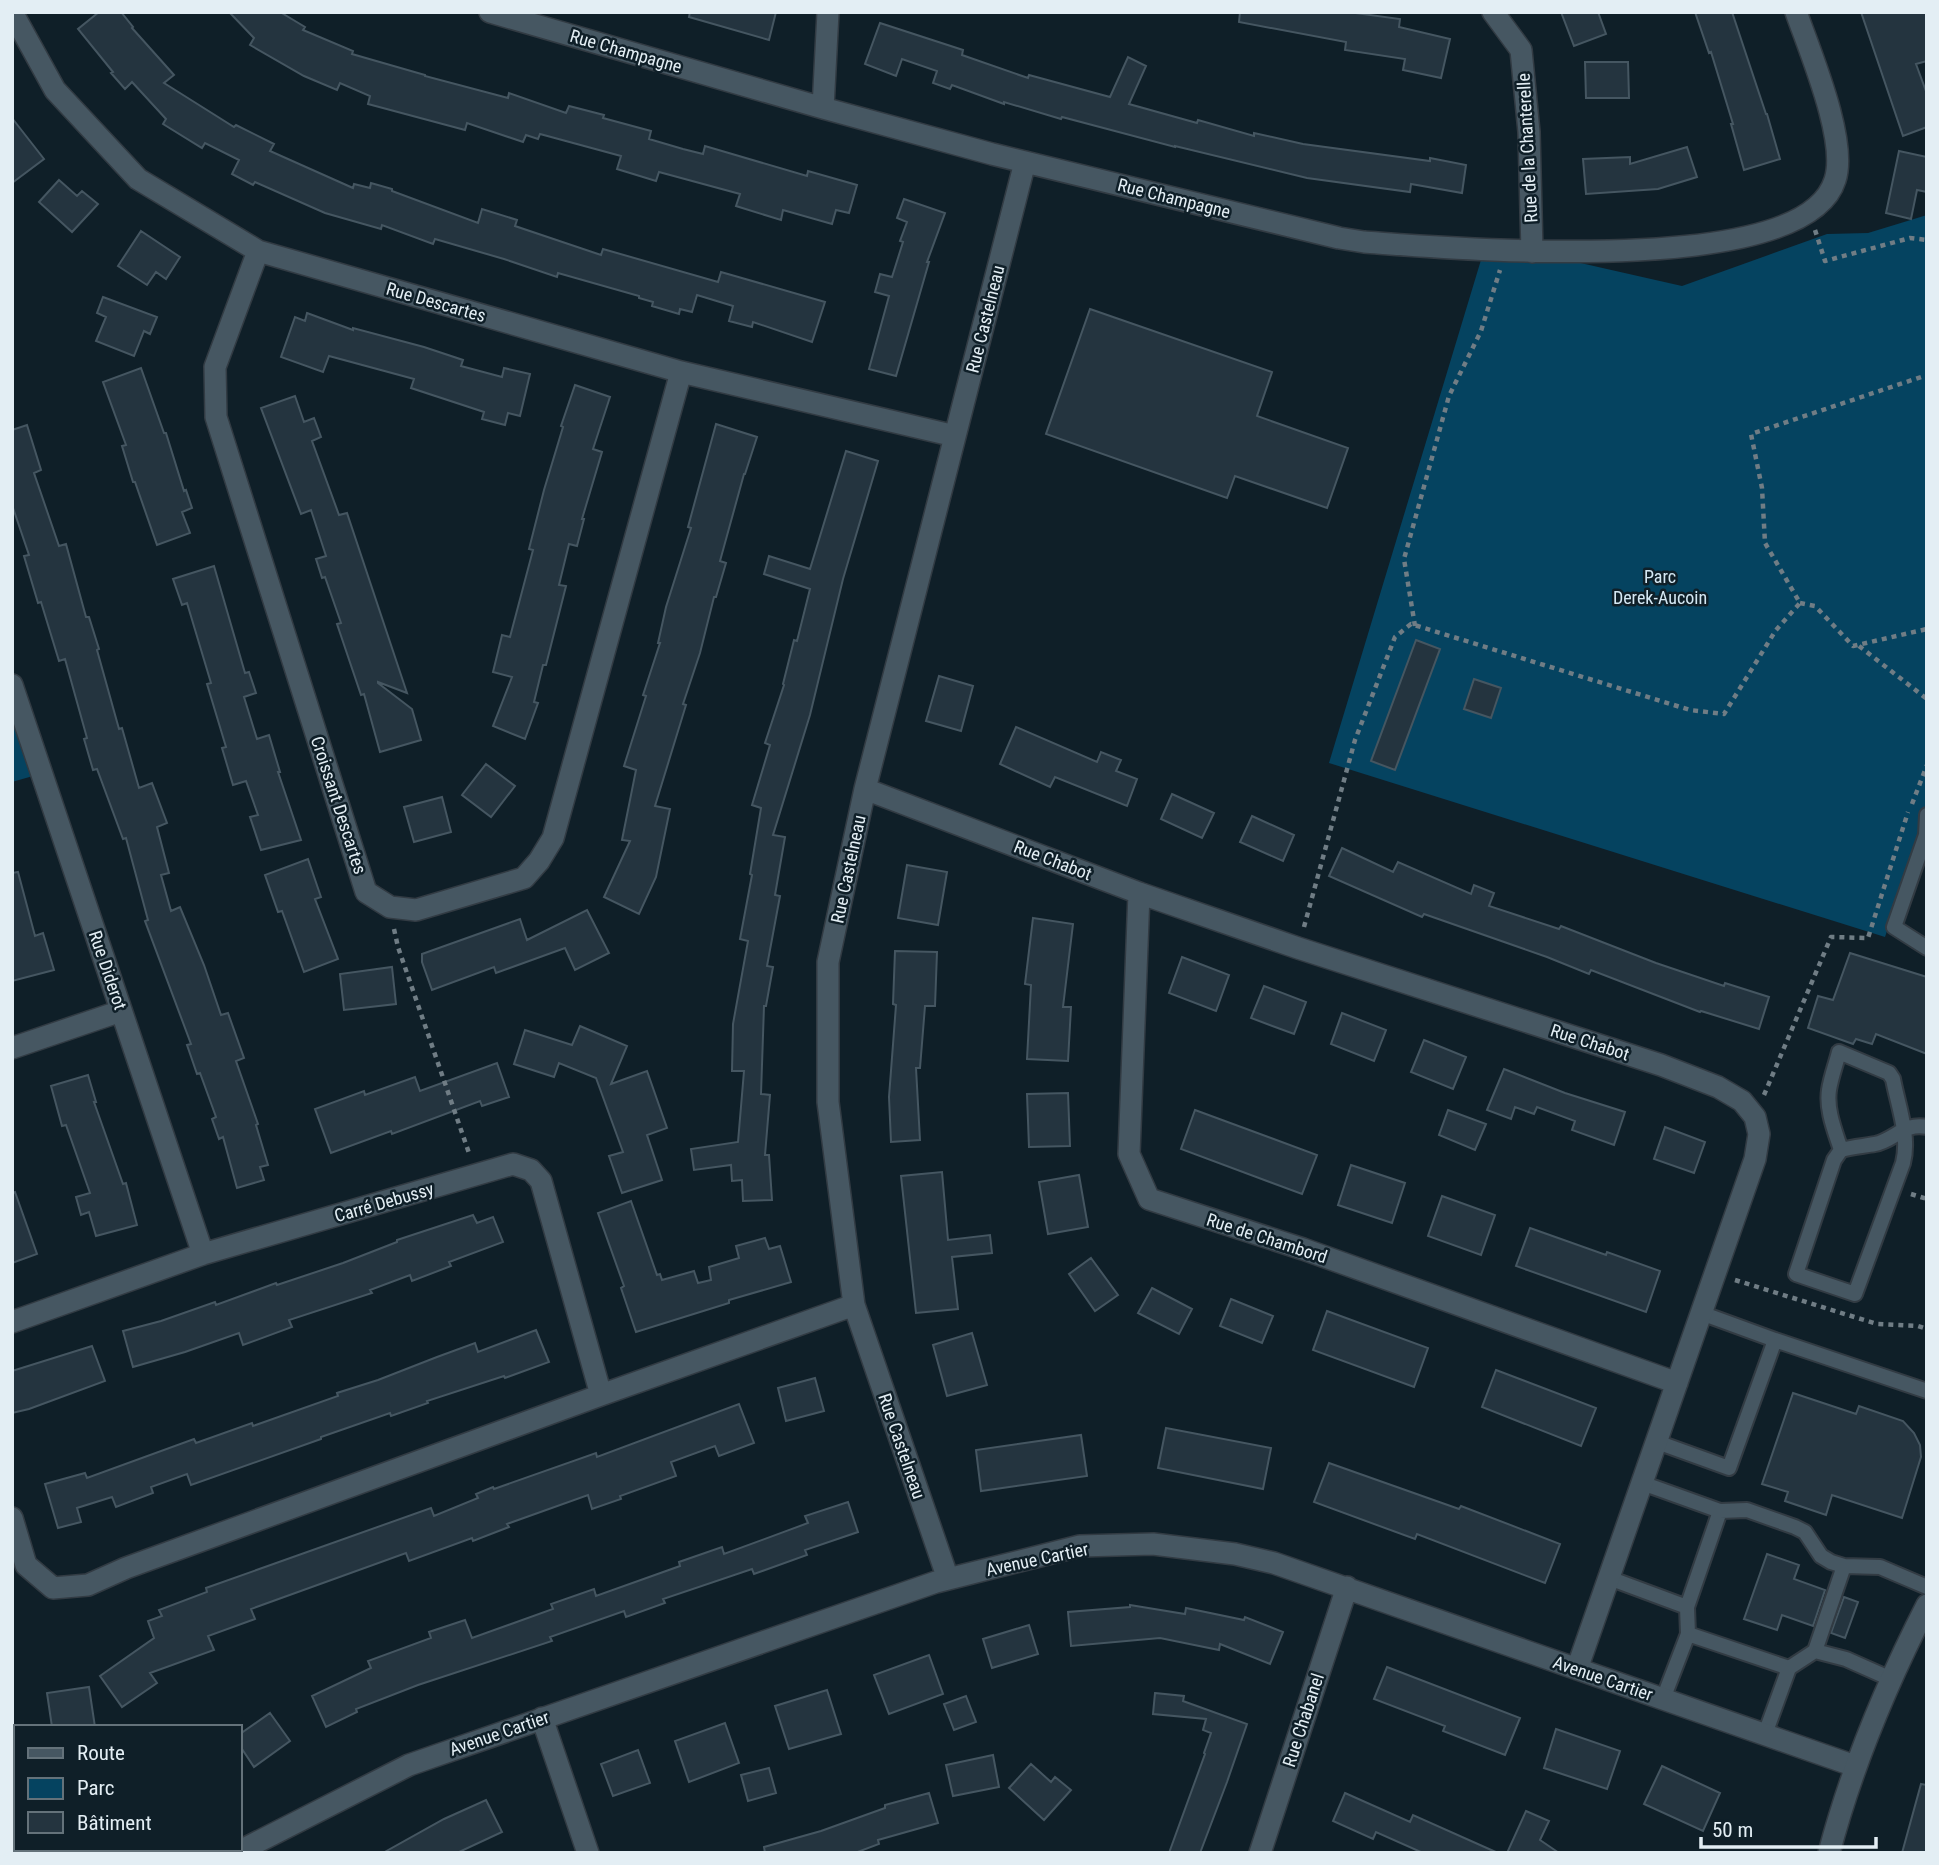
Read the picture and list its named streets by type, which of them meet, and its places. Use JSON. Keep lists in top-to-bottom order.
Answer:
{
  "streets": {
    "street": [
      "Rue Champagne",
      "Rue de la Chanterelle",
      "Rue Descartes",
      "Rue Castelneau",
      "Croissant Descartes",
      "Rue Chabot",
      "Rue Diderot",
      "Carré Debussy",
      "Rue de Chambord",
      "Avenue Cartier",
      "Rue Chabanel"
    ]
  },
  "crossings": [
    ["Rue Champagne", "Rue de la Chanterelle"],
    ["Rue Champagne", "Rue Castelneau"],
    ["Rue Descartes", "Rue Castelneau"],
    ["Rue Descartes", "Croissant Descartes"],
    ["Rue Castelneau", "Rue Chabot"],
    ["Rue Castelneau", "Avenue Cartier"],
    ["Rue Chabot", "Rue de Chambord"],
    ["Rue Diderot", "Carré Debussy"],
    ["Avenue Cartier", "Rue Chabanel"]
  ],
  "parks": ["Parc Derek-Aucoin"],
  "legend": ["Route", "Parc", "Bâtiment"],
  "scale_bar": "50 m"
}
